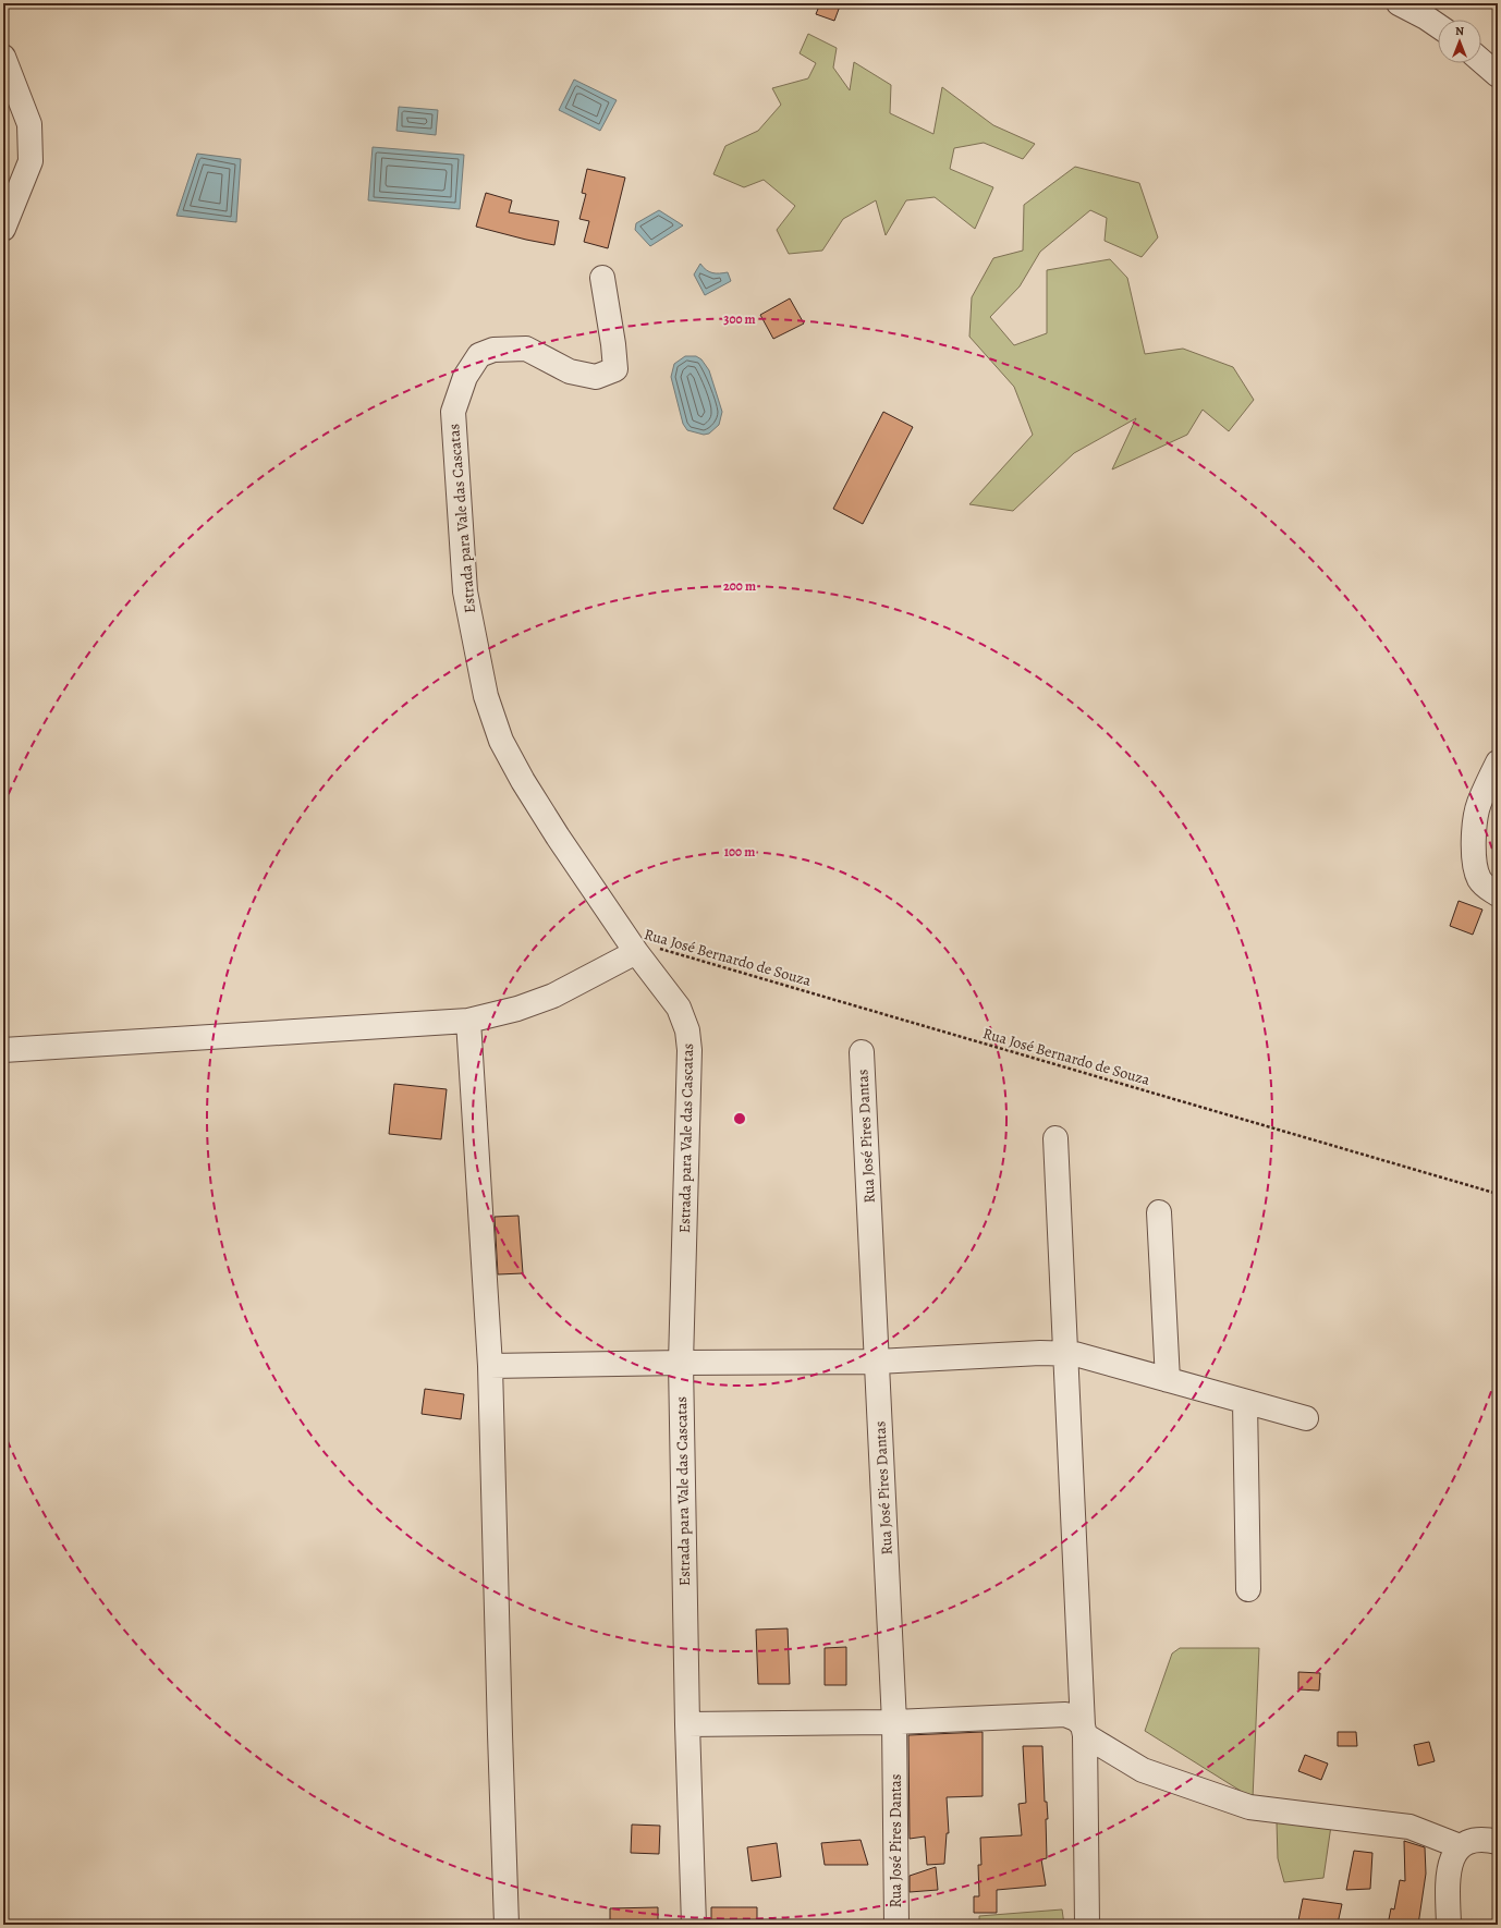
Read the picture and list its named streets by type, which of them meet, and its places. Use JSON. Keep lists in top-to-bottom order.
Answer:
{
  "streets": {
    "street": ["Estrada para Vale das Cascatas", "Rua José Pires Dantas"],
    "path": ["Rua José Bernardo de Souza"]
  },
  "crossings": [
    ["Estrada para Vale das Cascatas", "Rua José Bernardo de Souza"]
  ],
  "north": "top",
  "rings": ["300 m", "200 m", "100 m"]
}
